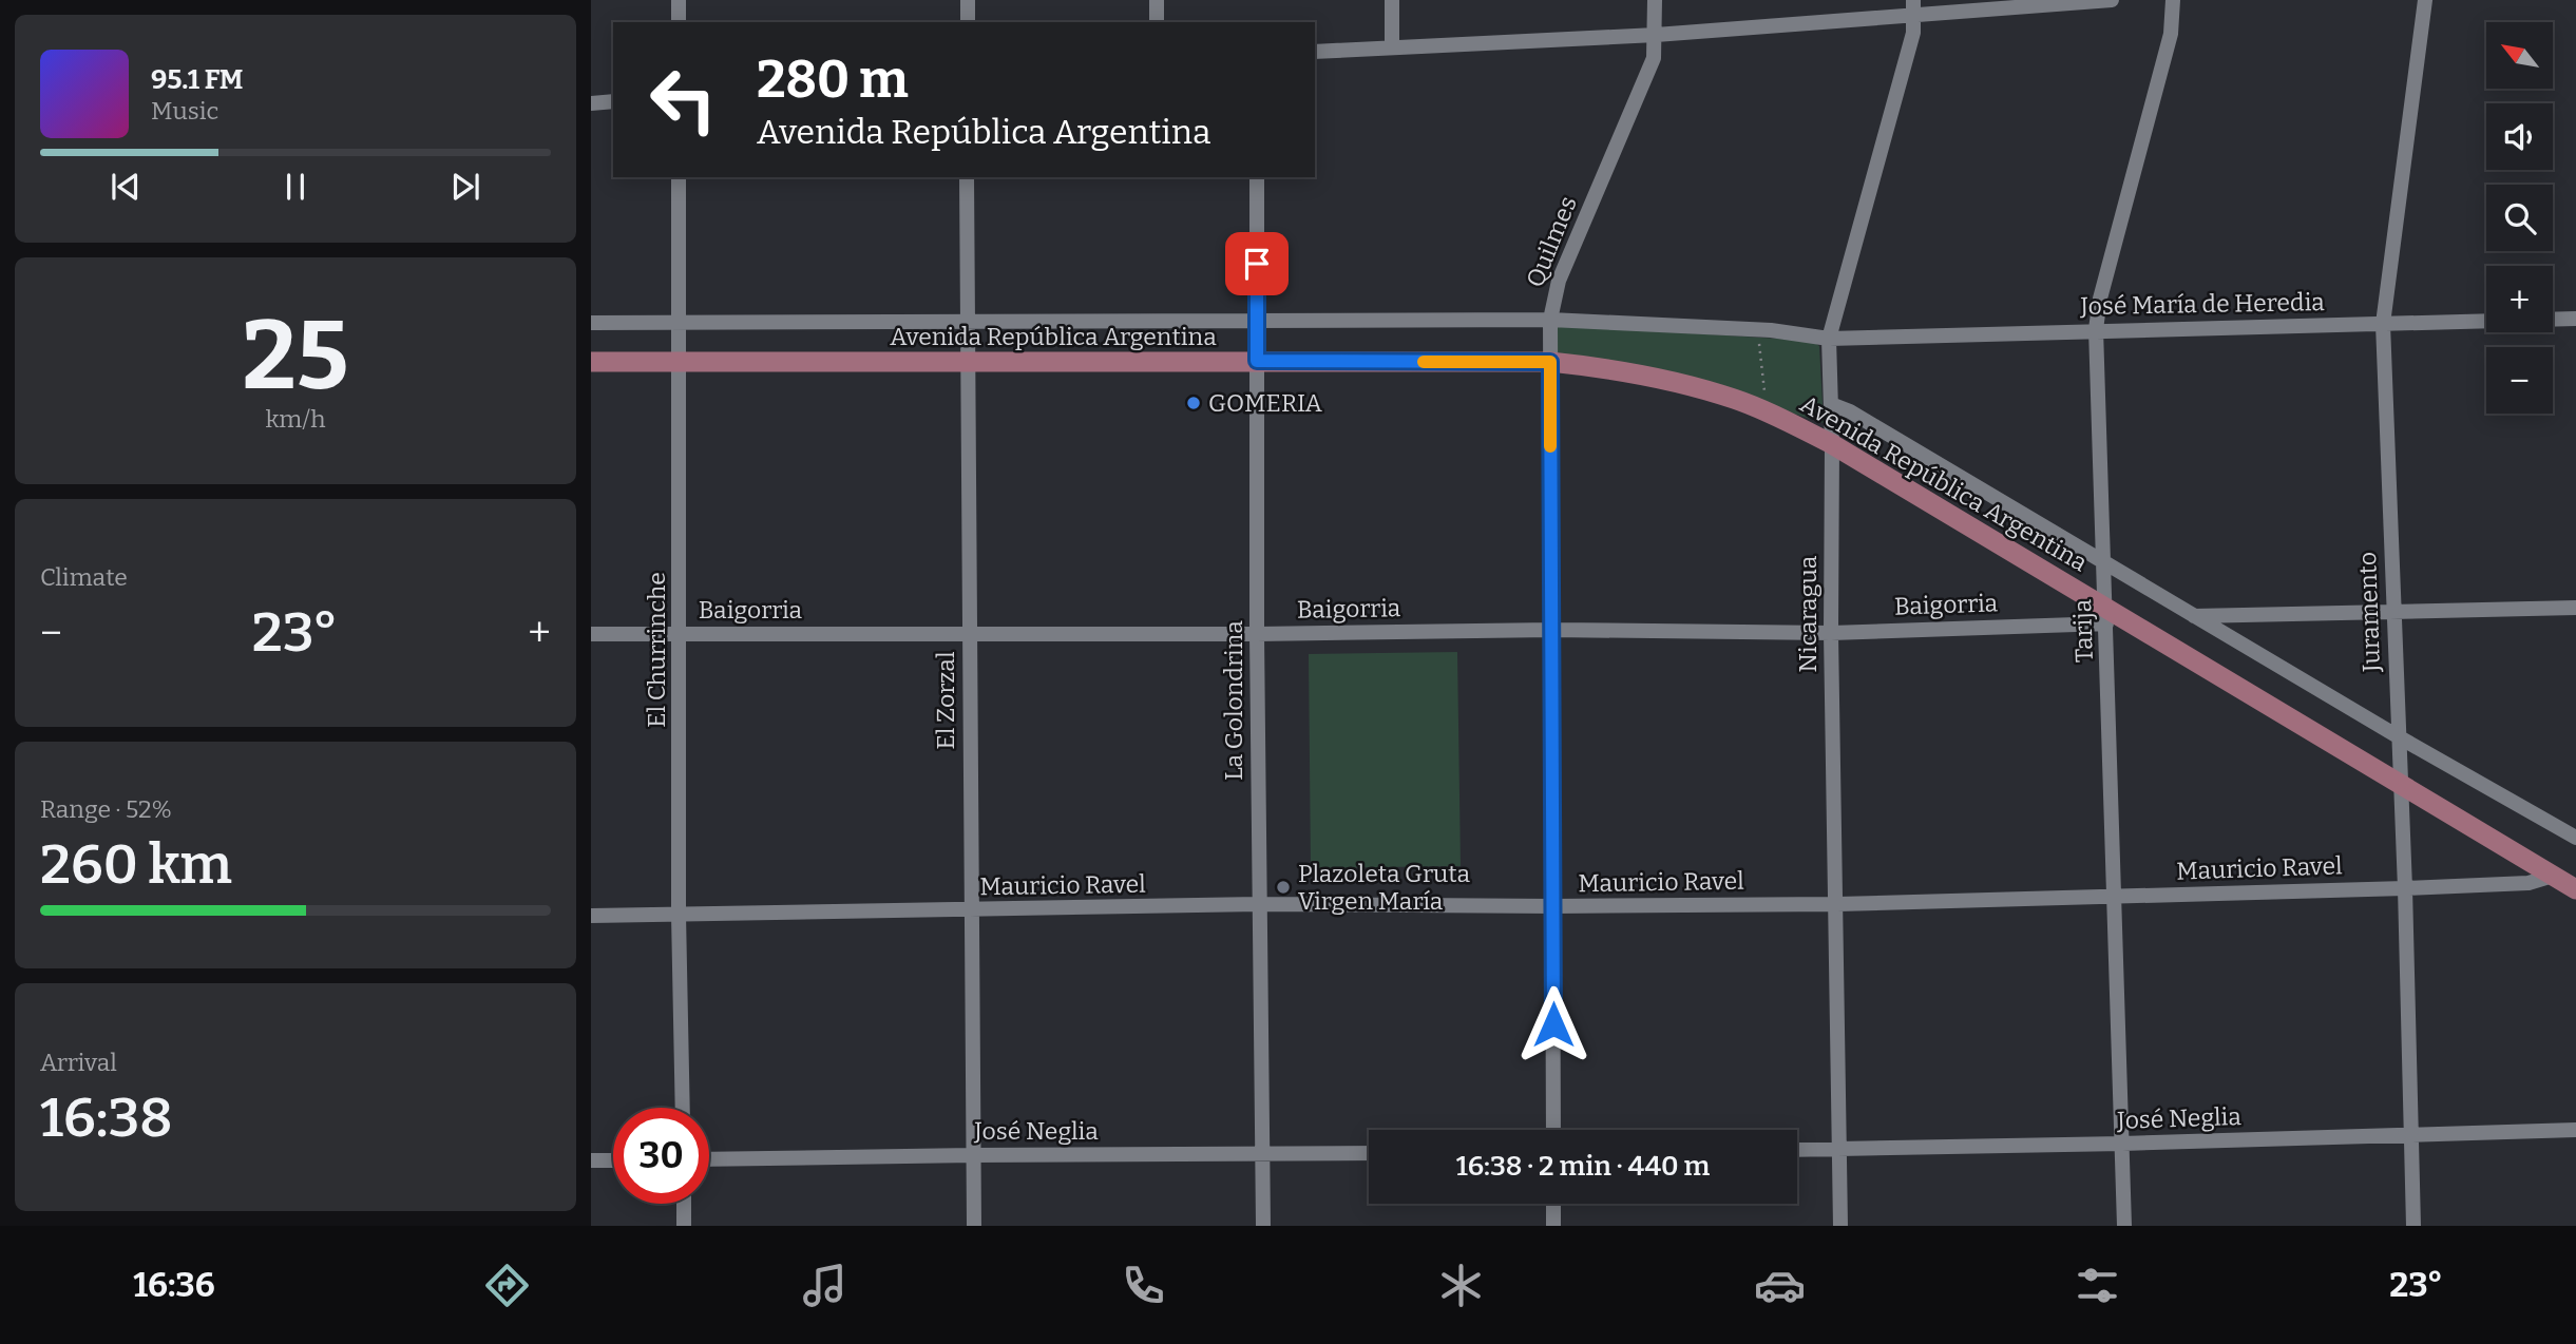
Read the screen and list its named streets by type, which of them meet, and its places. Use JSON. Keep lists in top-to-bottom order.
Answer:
{
  "streets": {
    "main road": ["Avenida República Argentina"],
    "street": [
      "Quilmes",
      "José María de Heredia",
      "Baigorria",
      "Juramento",
      "Nicaragua",
      "Tarija",
      "El Churrinche",
      "El Zorzal",
      "La Golondrina",
      "Mauricio Ravel",
      "José Neglia"
    ]
  },
  "crossings": [
    ["Quilmes", "Avenida República Argentina"],
    ["Quilmes", "Baigorria"],
    ["Quilmes", "Mauricio Ravel"],
    ["José María de Heredia", "Avenida República Argentina"],
    ["José María de Heredia", "Juramento"],
    ["José María de Heredia", "Nicaragua"],
    ["José María de Heredia", "Tarija"],
    ["Avenida República Argentina", "Baigorria"],
    ["Avenida República Argentina", "Juramento"],
    ["Avenida República Argentina", "Nicaragua"],
    ["Avenida República Argentina", "Tarija"],
    ["Avenida República Argentina", "El Churrinche"],
    ["Avenida República Argentina", "El Zorzal"],
    ["Avenida República Argentina", "La Golondrina"],
    ["Avenida República Argentina", "Mauricio Ravel"],
    ["Baigorria", "Nicaragua"],
    ["Baigorria", "Tarija"],
    ["Baigorria", "El Churrinche"],
    ["Baigorria", "El Zorzal"],
    ["Baigorria", "La Golondrina"],
    ["Juramento", "Mauricio Ravel"],
    ["Juramento", "José Neglia"],
    ["Nicaragua", "Mauricio Ravel"],
    ["Nicaragua", "José Neglia"],
    ["Tarija", "Mauricio Ravel"],
    ["Tarija", "José Neglia"],
    ["El Churrinche", "Mauricio Ravel"],
    ["El Zorzal", "Mauricio Ravel"],
    ["El Zorzal", "José Neglia"],
    ["La Golondrina", "Mauricio Ravel"],
    ["La Golondrina", "José Neglia"]
  ],
  "places": ["GOMERIA", "Plazoleta Gruta Virgen María"],
  "north": "top left",
  "page": {
    "map_buttons": ["+", "−"],
    "turn": ["280 m", "Avenida República Argentina"],
    "song": ["95.1 FM", "Music"],
    "tile": [
      ["25", "km/h"],
      "Climate",
      ["Range · 52%", "260 km"],
      ["Arrival", "16:38"]
    ],
    "heat": ["−", "23°", "+"],
    "limit": "30",
    "trip": "16:38 · 2 min · 440 m",
    "tabs": ["16:36", "23°"]
  }
}
